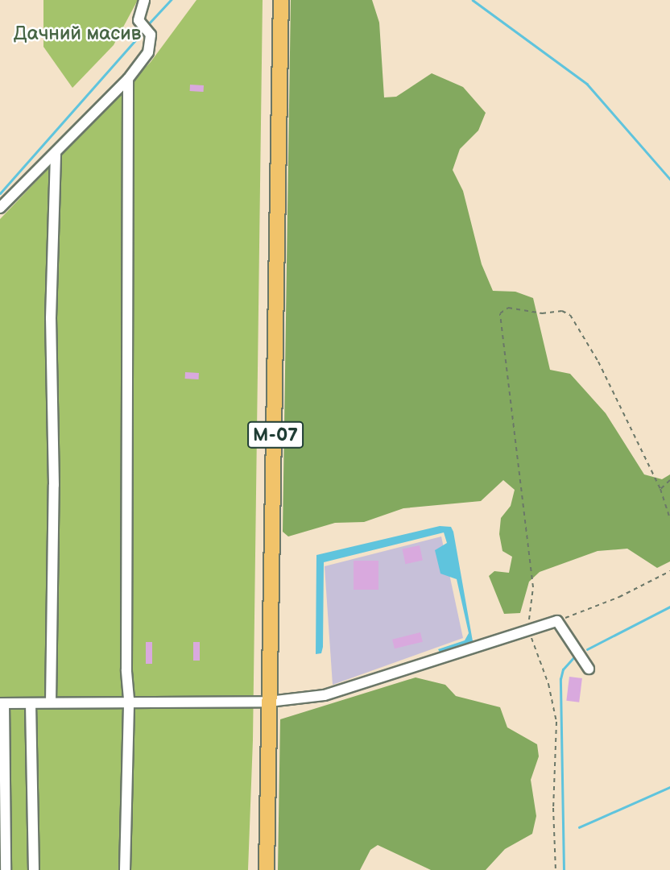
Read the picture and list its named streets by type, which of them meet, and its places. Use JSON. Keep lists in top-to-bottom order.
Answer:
{
  "streets": {
    "highway": ["М-07"]
  },
  "parks": ["Дачний масив"]
}
